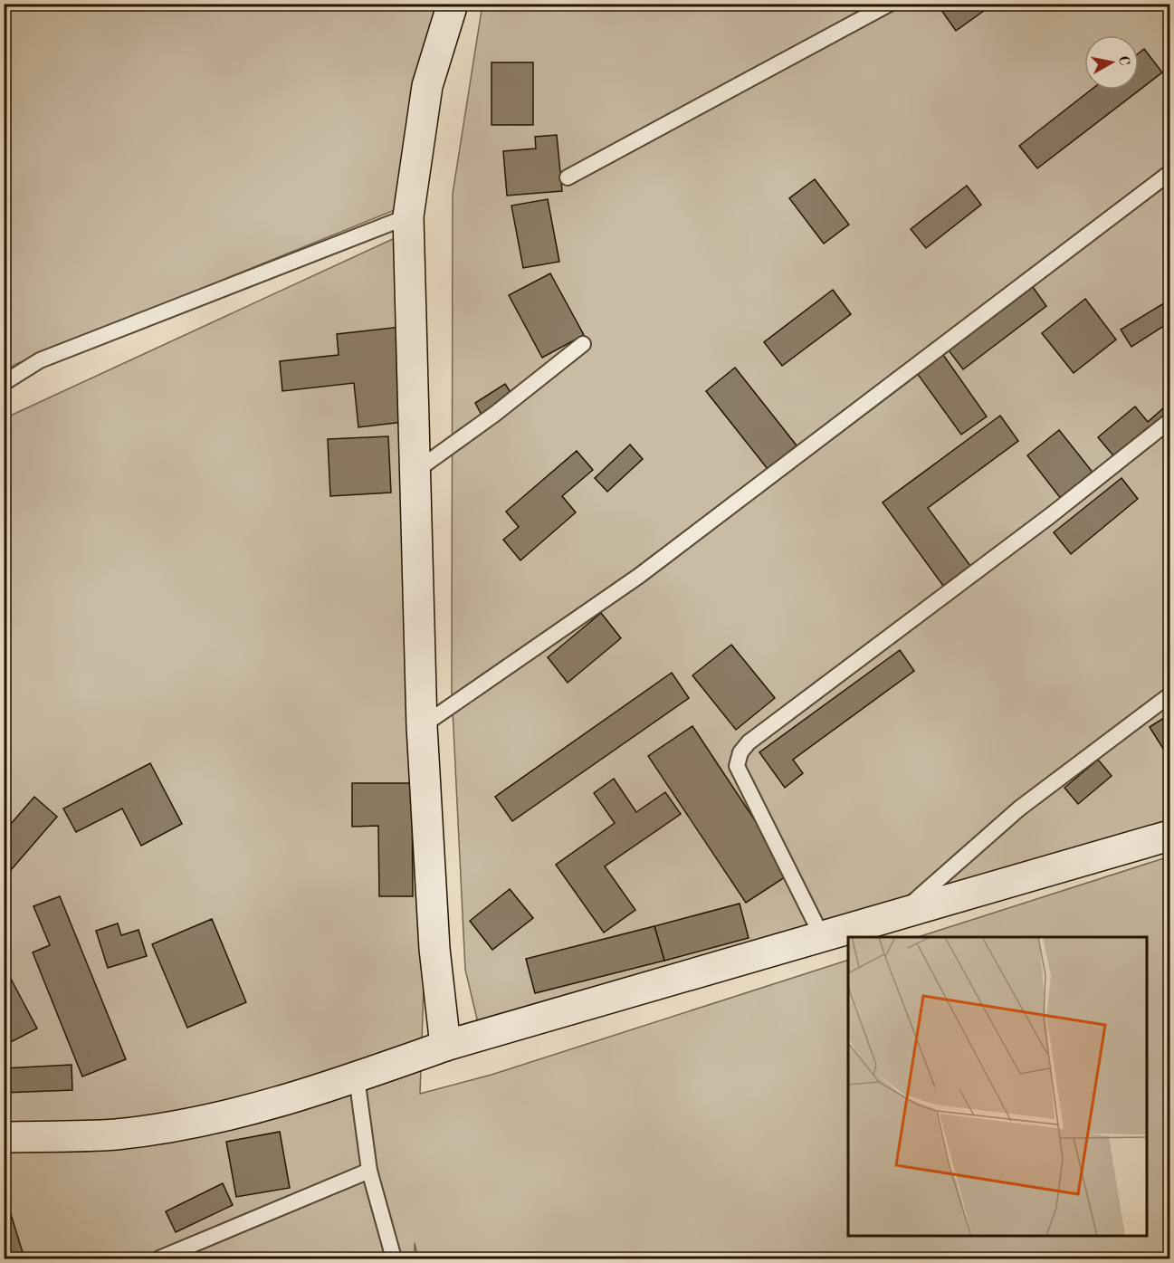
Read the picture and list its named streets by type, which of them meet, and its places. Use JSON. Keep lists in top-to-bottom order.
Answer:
{
  "north": "right"
}
